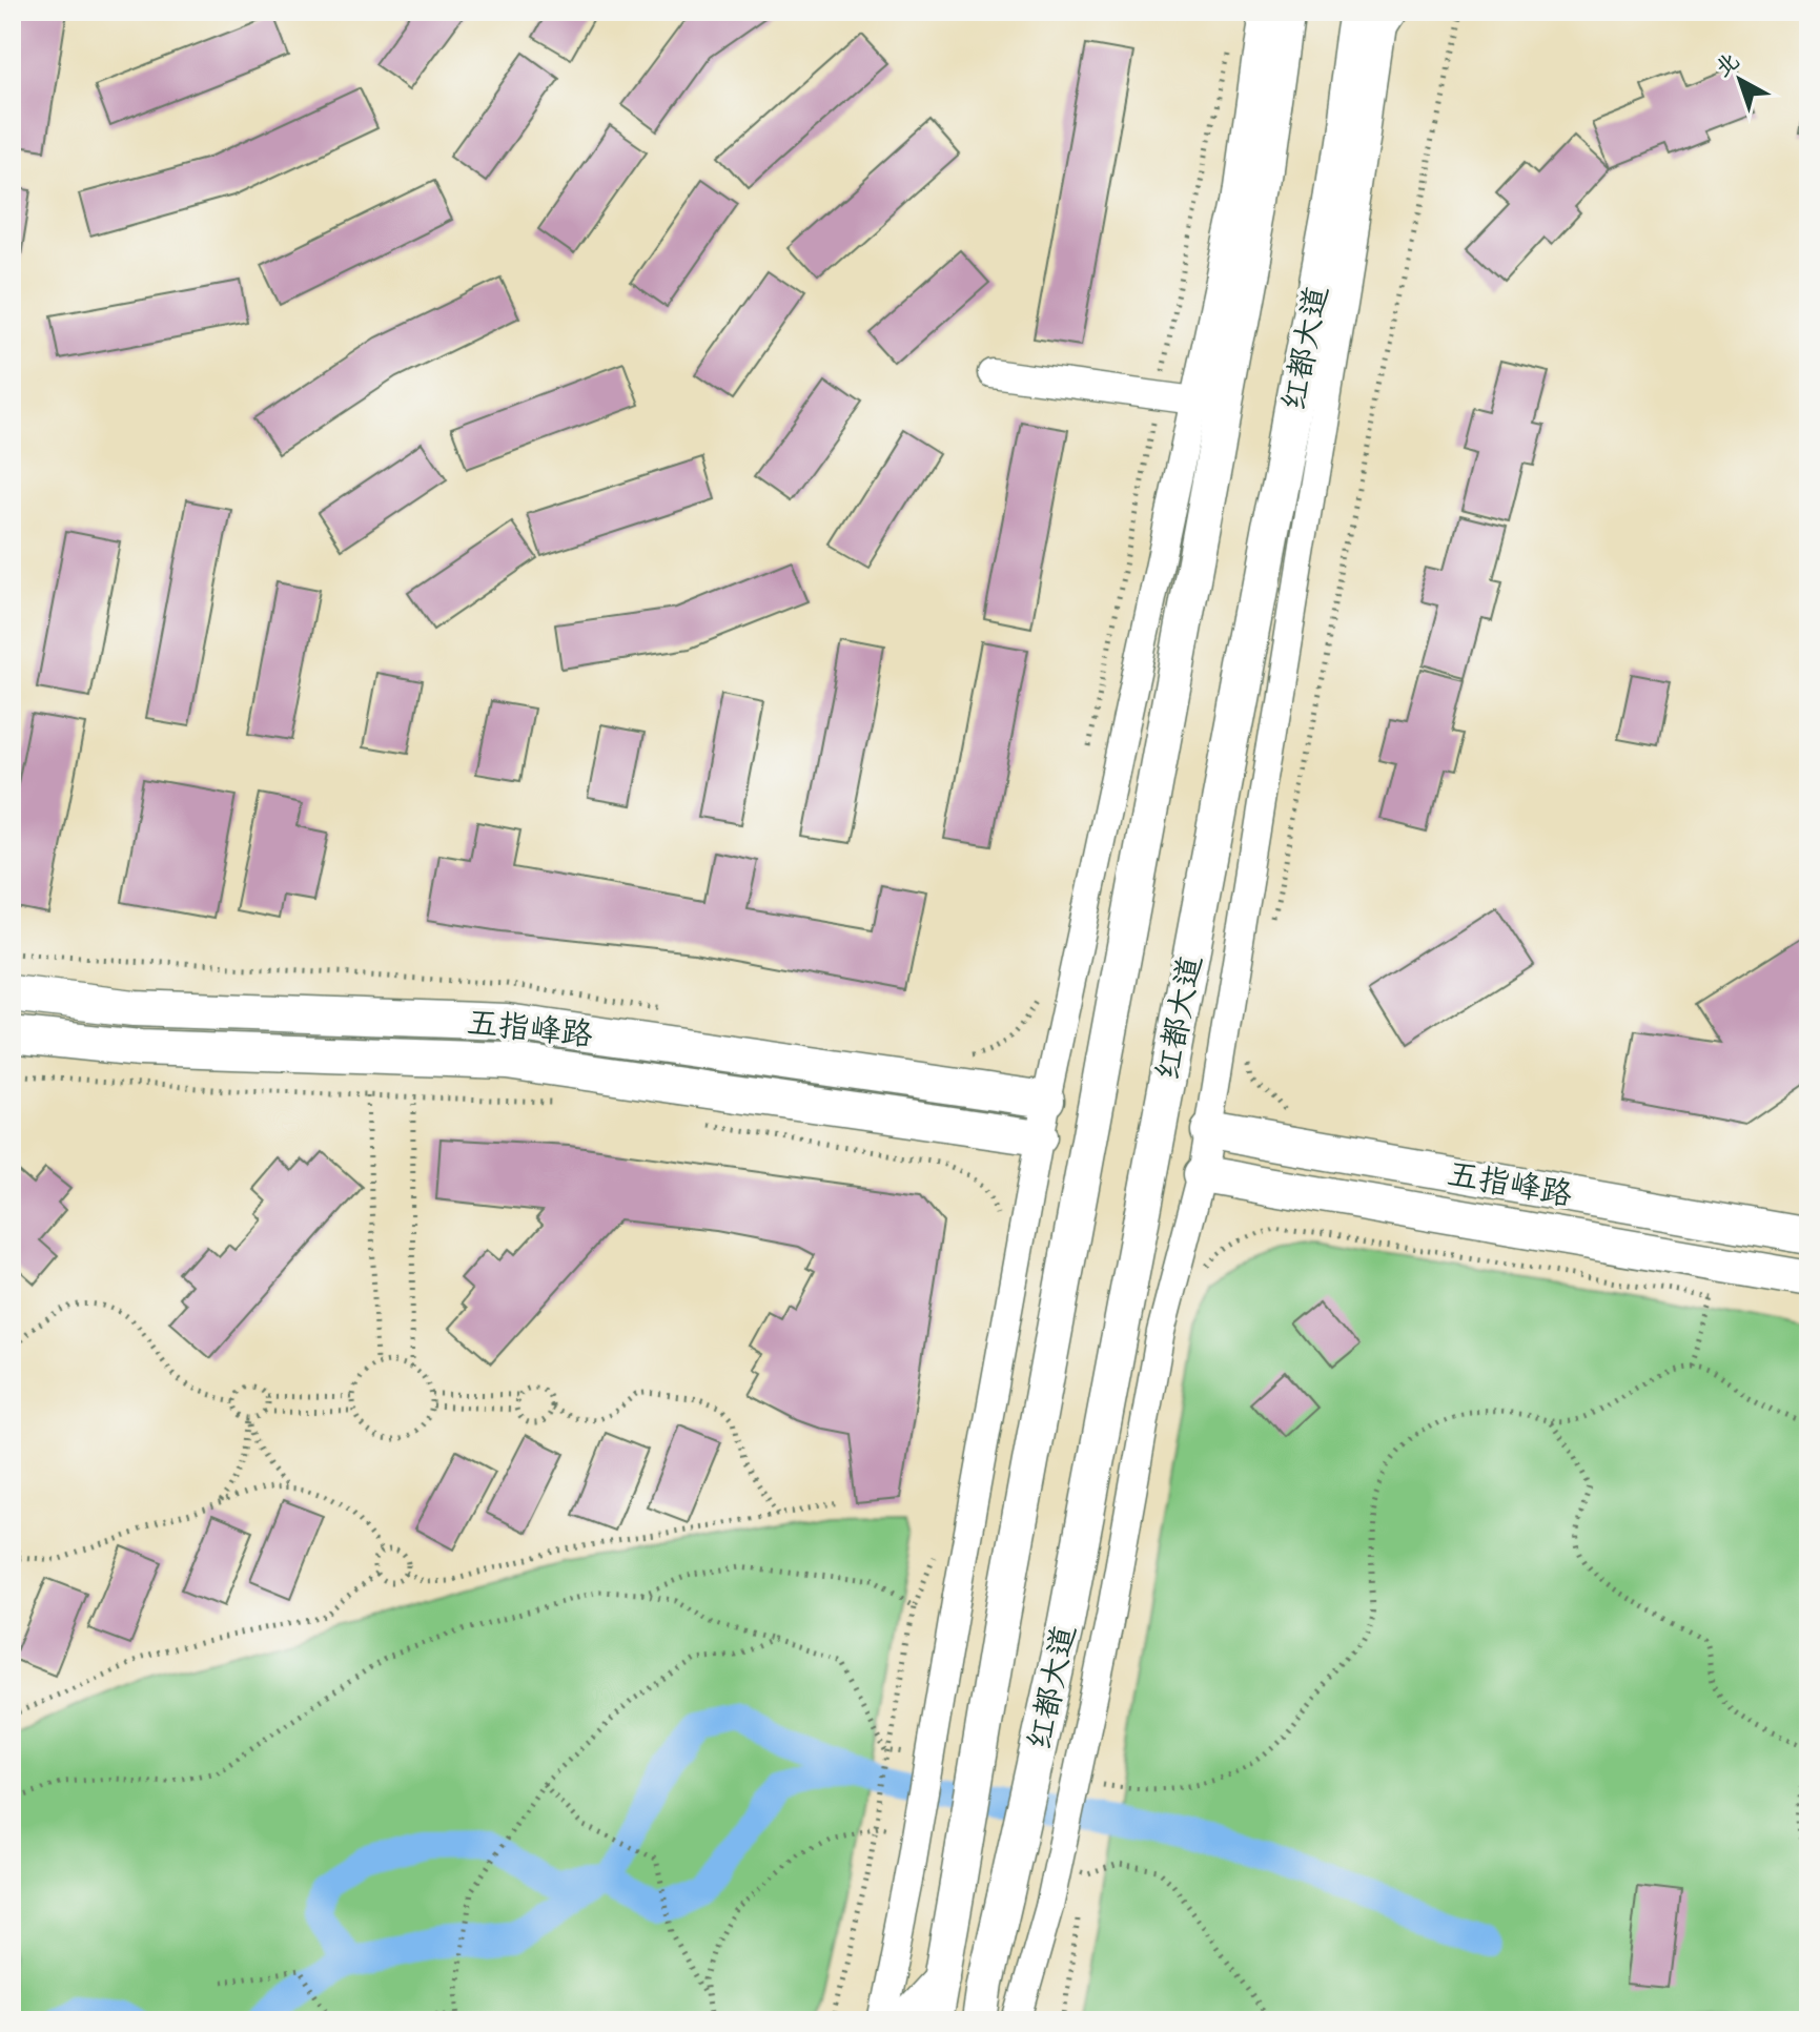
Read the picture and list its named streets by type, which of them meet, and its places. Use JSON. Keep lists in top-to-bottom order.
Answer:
{
  "streets": {
    "main road": ["红都大道", "五指峰路"]
  },
  "north": "top left"
}
